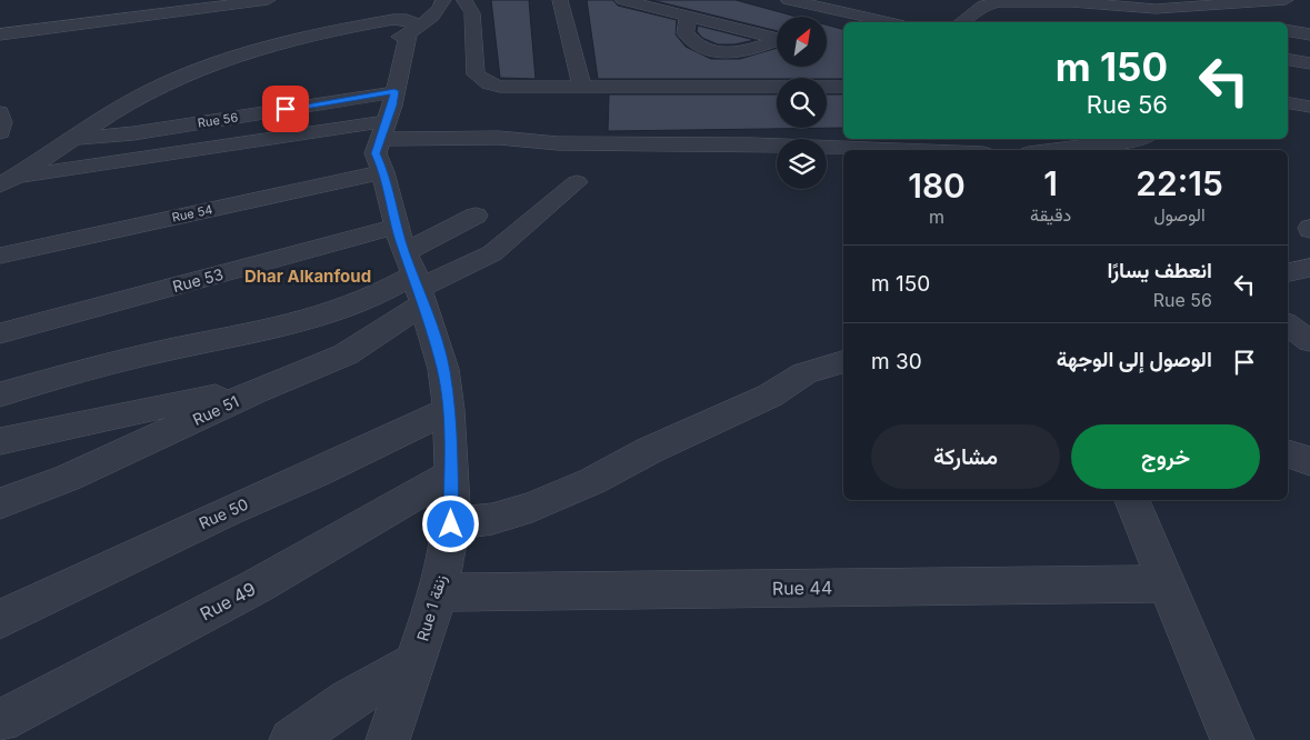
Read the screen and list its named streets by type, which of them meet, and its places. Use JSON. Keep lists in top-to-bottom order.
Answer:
{
  "streets": {
    "street": [
      "Rue 56",
      "Rue 54",
      "Rue 53",
      "Rue 51",
      "Rue 50",
      "Rue 44",
      "Rue 49",
      "Rue 1 زنقة"
    ]
  },
  "crossings": [
    ["Rue 56", "Rue 1 زنقة"],
    ["Rue 54", "Rue 1 زنقة"],
    ["Rue 53", "Rue 51"],
    ["Rue 53", "Rue 1 زنقة"],
    ["Rue 51", "Rue 1 زنقة"],
    ["Rue 50", "Rue 1 زنقة"],
    ["Rue 44", "Rue 1 زنقة"],
    ["Rue 49", "Rue 1 زنقة"]
  ],
  "districts": ["Dhar Alkanfoud"],
  "north": "top right",
  "page": {
    "turn": ["150 m", "Rue 56"],
    "eta": [
      "22:15",
      "الوصول",
      "1",
      "دقيقة",
      "180",
      "m"
    ],
    "list": [
      {
        "name": "انعطف يسارًا",
        "note": "Rue 56",
        "value": "150 m"
      },
      {
        "name": "الوصول إلى الوجهة",
        "value": "30 m"
      }
    ],
    "buttons": ["خروج", "مشاركة"]
  }
}
